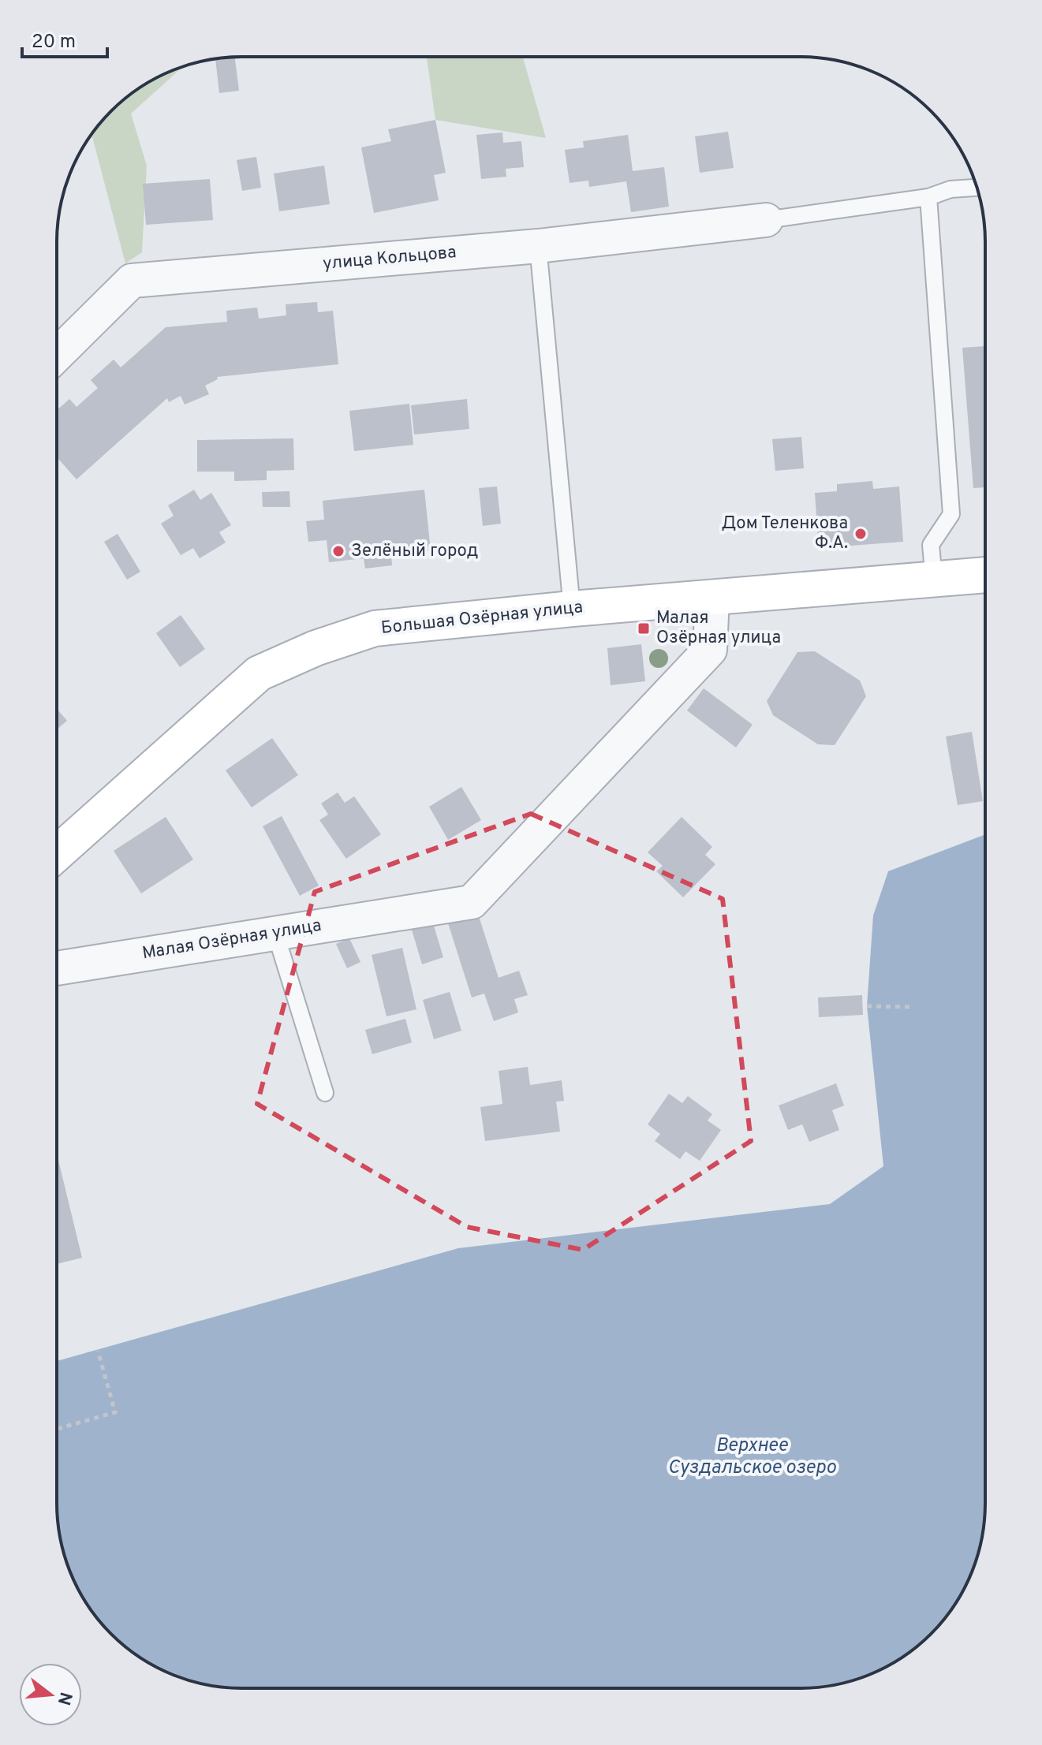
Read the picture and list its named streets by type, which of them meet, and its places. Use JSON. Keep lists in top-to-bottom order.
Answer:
{
  "streets": {
    "street": ["улица Кольцова", "Большая Озёрная улица", "Малая Озёрная улица"]
  },
  "crossings": [
    ["Большая Озёрная улица", "Малая Озёрная улица"]
  ],
  "water": ["Верхнее Суздальское озеро"],
  "places": {
    "other": ["Дом Теленкова Ф.А.", "Зелёный город"],
    "transit": ["Малая Озёрная улица"]
  },
  "scale_bar": "20 m",
  "north": "right"
}
